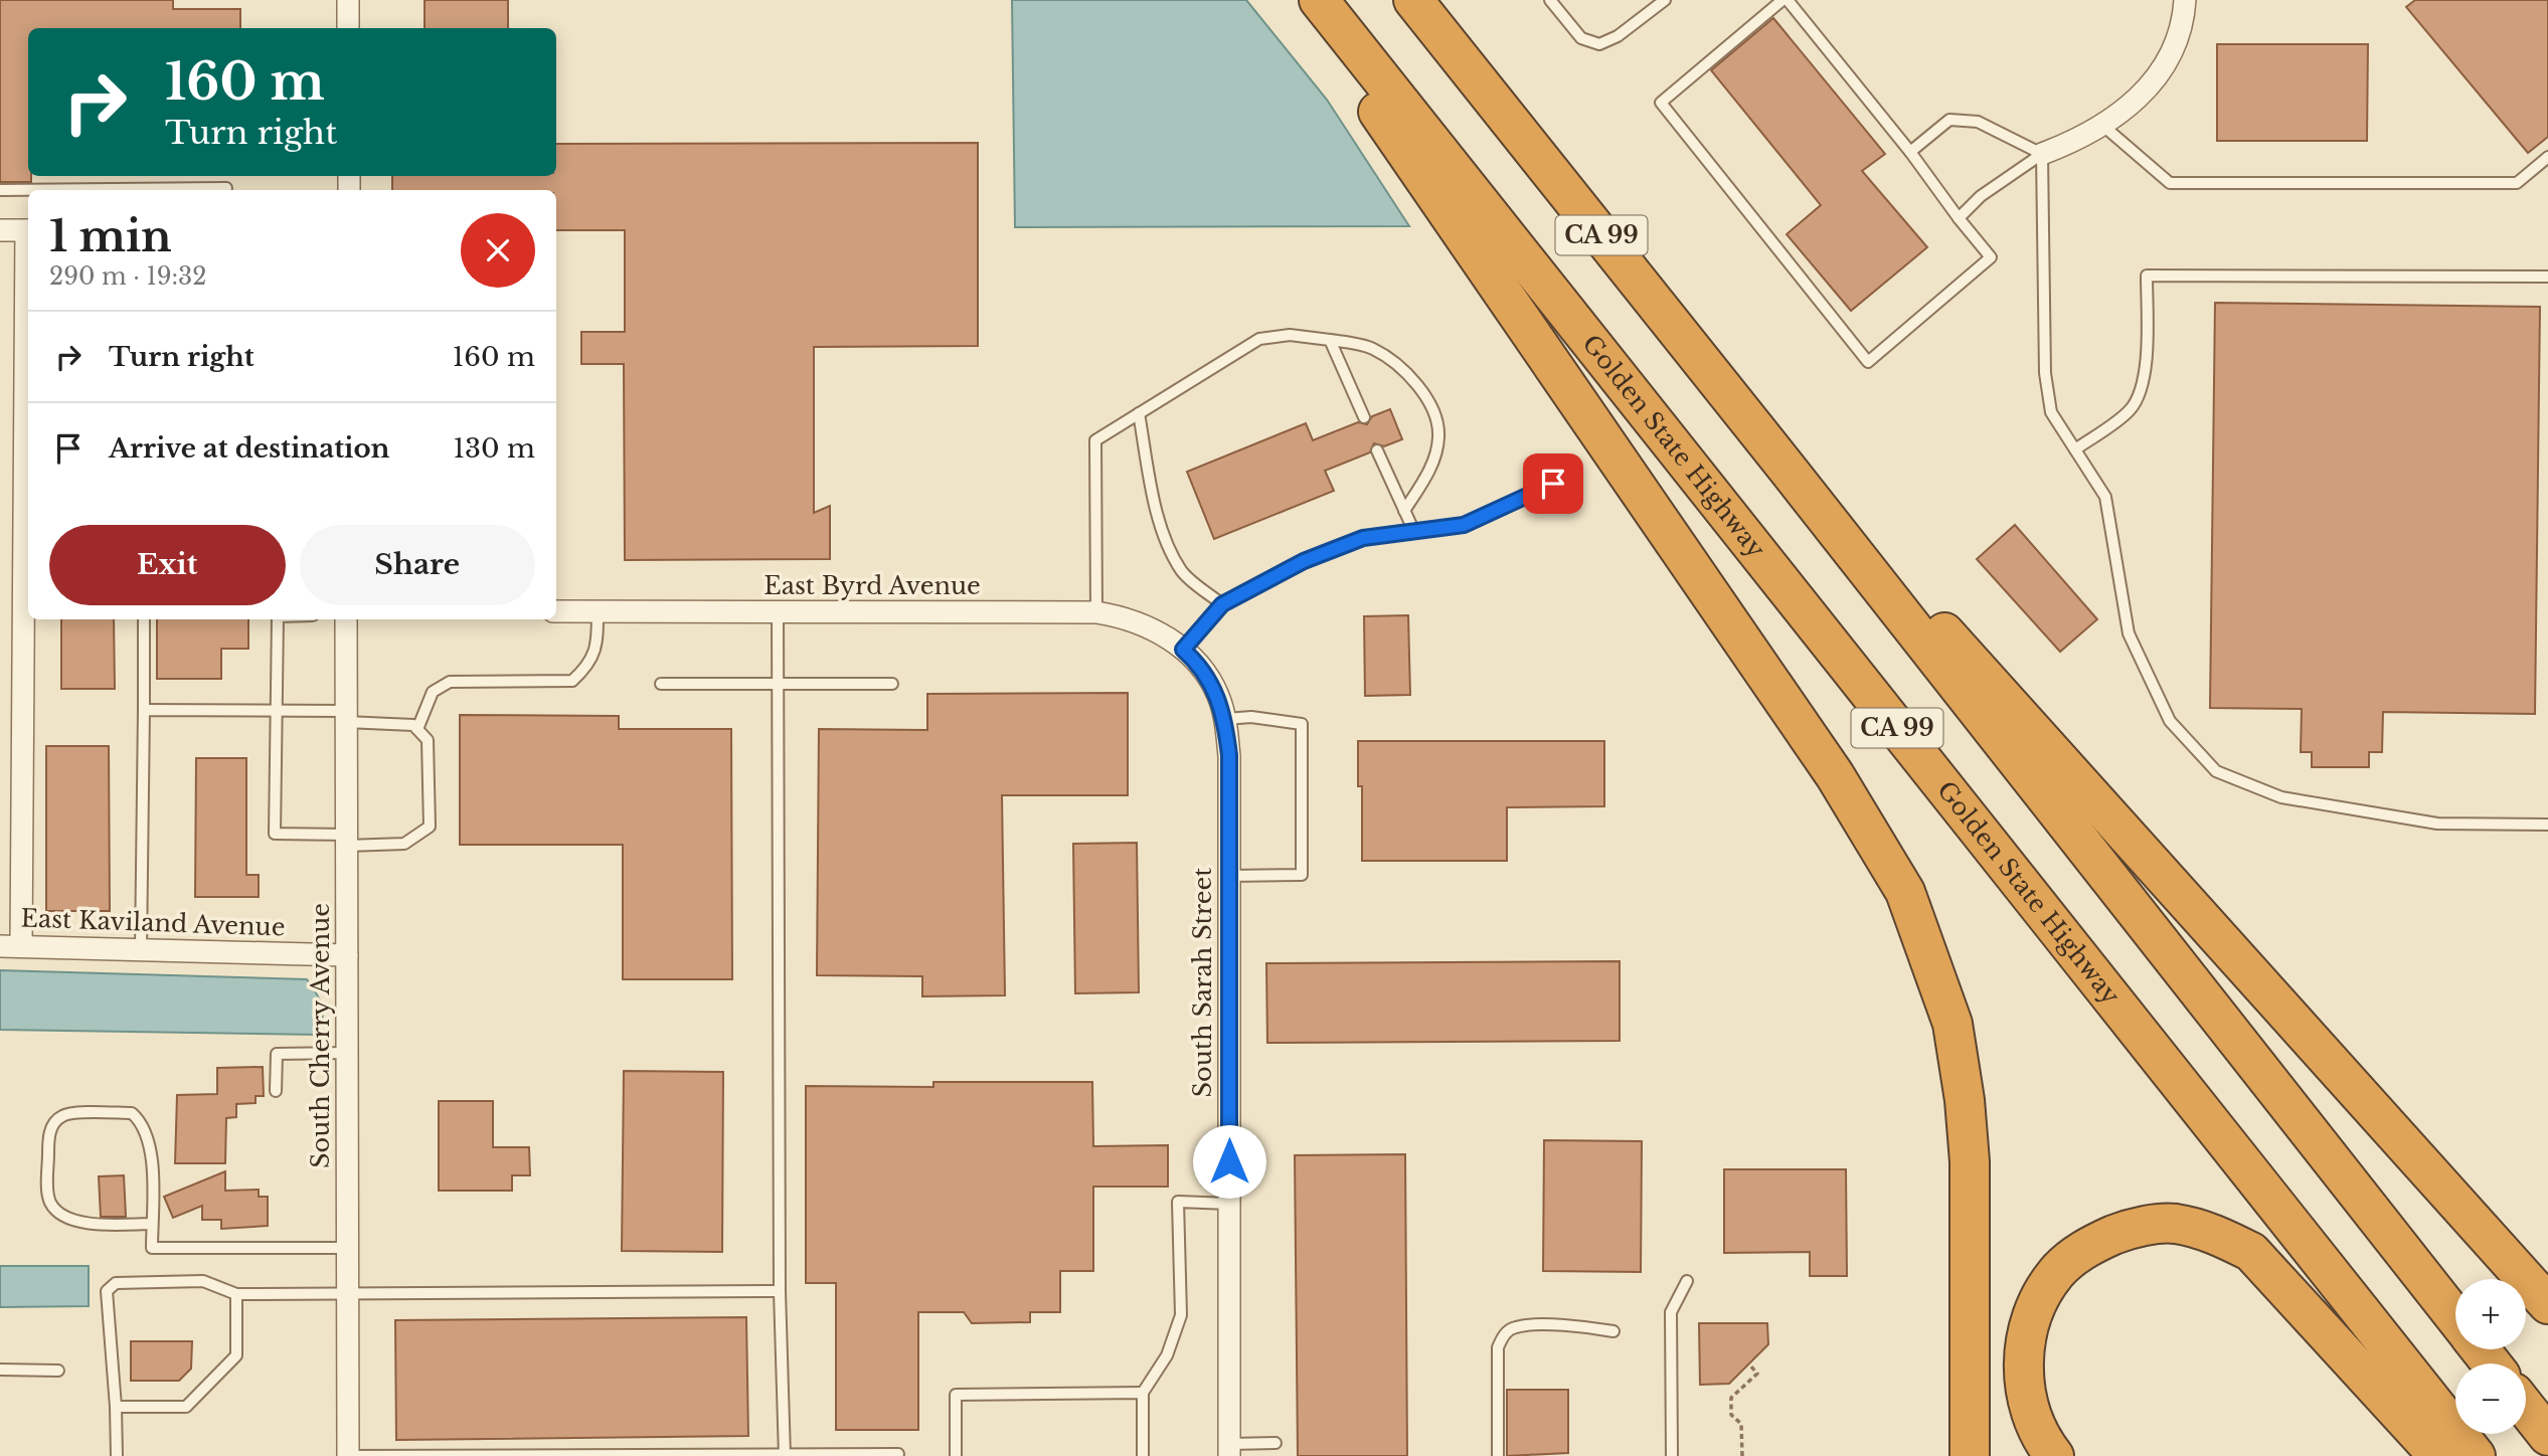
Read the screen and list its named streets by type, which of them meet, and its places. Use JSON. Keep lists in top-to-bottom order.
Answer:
{
  "streets": {
    "highway": ["CA 99", "Golden State Highway"],
    "street": [
      "East Byrd Avenue",
      "East Kaviland Avenue",
      "South Sarah Street",
      "South Cherry Avenue"
    ]
  },
  "crossings": [
    ["East Byrd Avenue", "South Sarah Street"],
    ["East Kaviland Avenue", "South Cherry Avenue"]
  ],
  "page": {
    "turn": ["160 m", "Turn right"],
    "heading": ["1 min", "290 m · 19:32"],
    "list": [
      {
        "name": "Turn right",
        "value": "160 m"
      },
      {
        "name": "Arrive at destination",
        "value": "130 m"
      }
    ],
    "buttons": ["Exit", "Share"],
    "map_buttons": ["+", "−"]
  }
}
